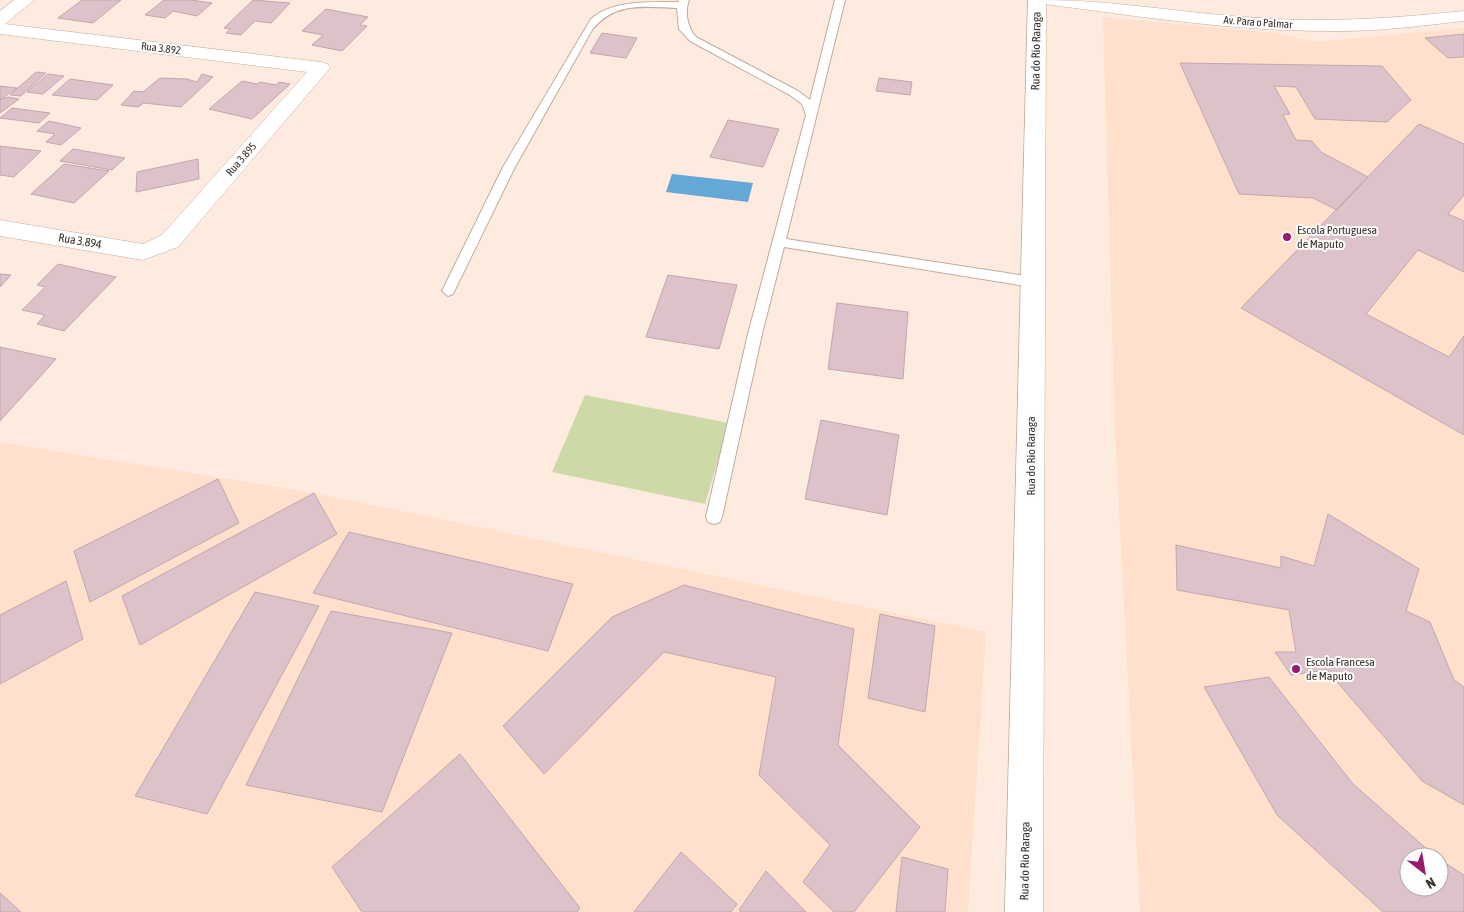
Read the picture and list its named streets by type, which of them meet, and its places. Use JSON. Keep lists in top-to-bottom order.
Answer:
{
  "streets": {
    "street": [
      "Av. Para o Palmar",
      "Rua 3.892",
      "Rua do Rio Raraga",
      "Rua 3.895",
      "Rua 3.894"
    ]
  },
  "crossings": [
    ["Rua 3.892", "Rua 3.895"],
    ["Rua 3.895", "Rua 3.894"]
  ],
  "places": ["Escola Portuguesa de Maputo", "Escola Francesa de Maputo"],
  "north": "bottom right"
}
